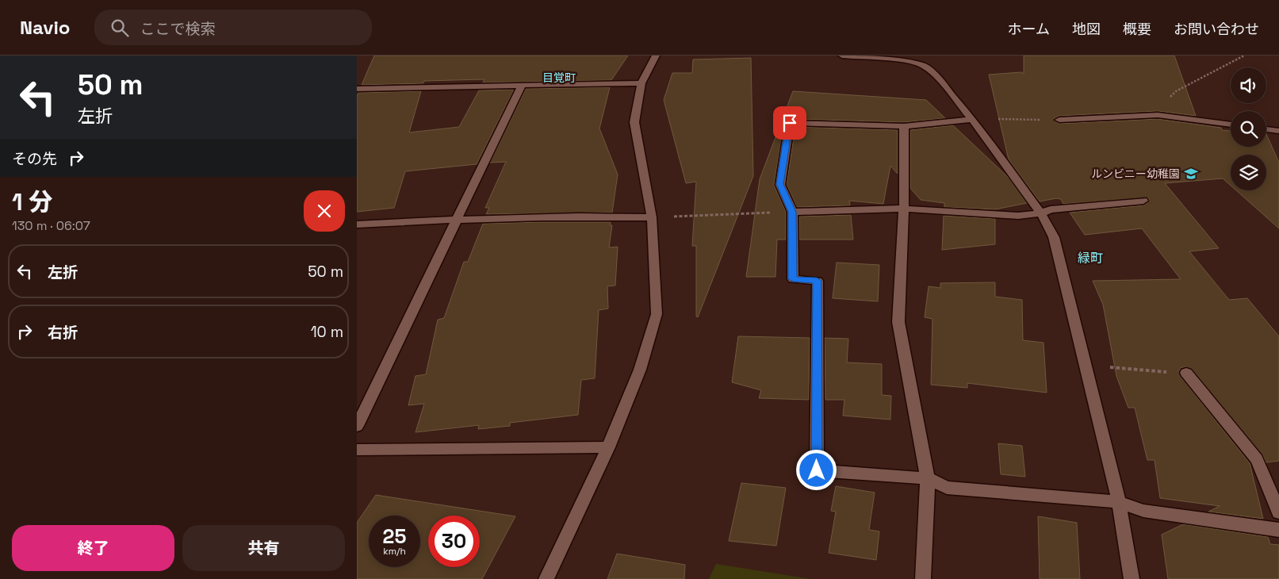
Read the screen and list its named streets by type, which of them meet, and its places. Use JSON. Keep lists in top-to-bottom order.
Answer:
{
  "districts": ["目覚町", "緑町"],
  "places": {
    "school or university": ["ルンビニー幼稚園"]
  },
  "page": {
    "header": "Navio",
    "search": "ここで検索",
    "nav": [
      "ホーム",
      "地図",
      "概要",
      "お問い合わせ"
    ],
    "turn": ["50 m", "左折"],
    "then": "その先",
    "heading": ["1 分", "130 m · 06:07"],
    "list": [
      {
        "name": "左折",
        "value": "50 m"
      },
      {
        "name": "右折",
        "value": "10 m"
      }
    ],
    "speed": "25 km/h",
    "limit": "30",
    "buttons": ["終了", "共有"]
  }
}
